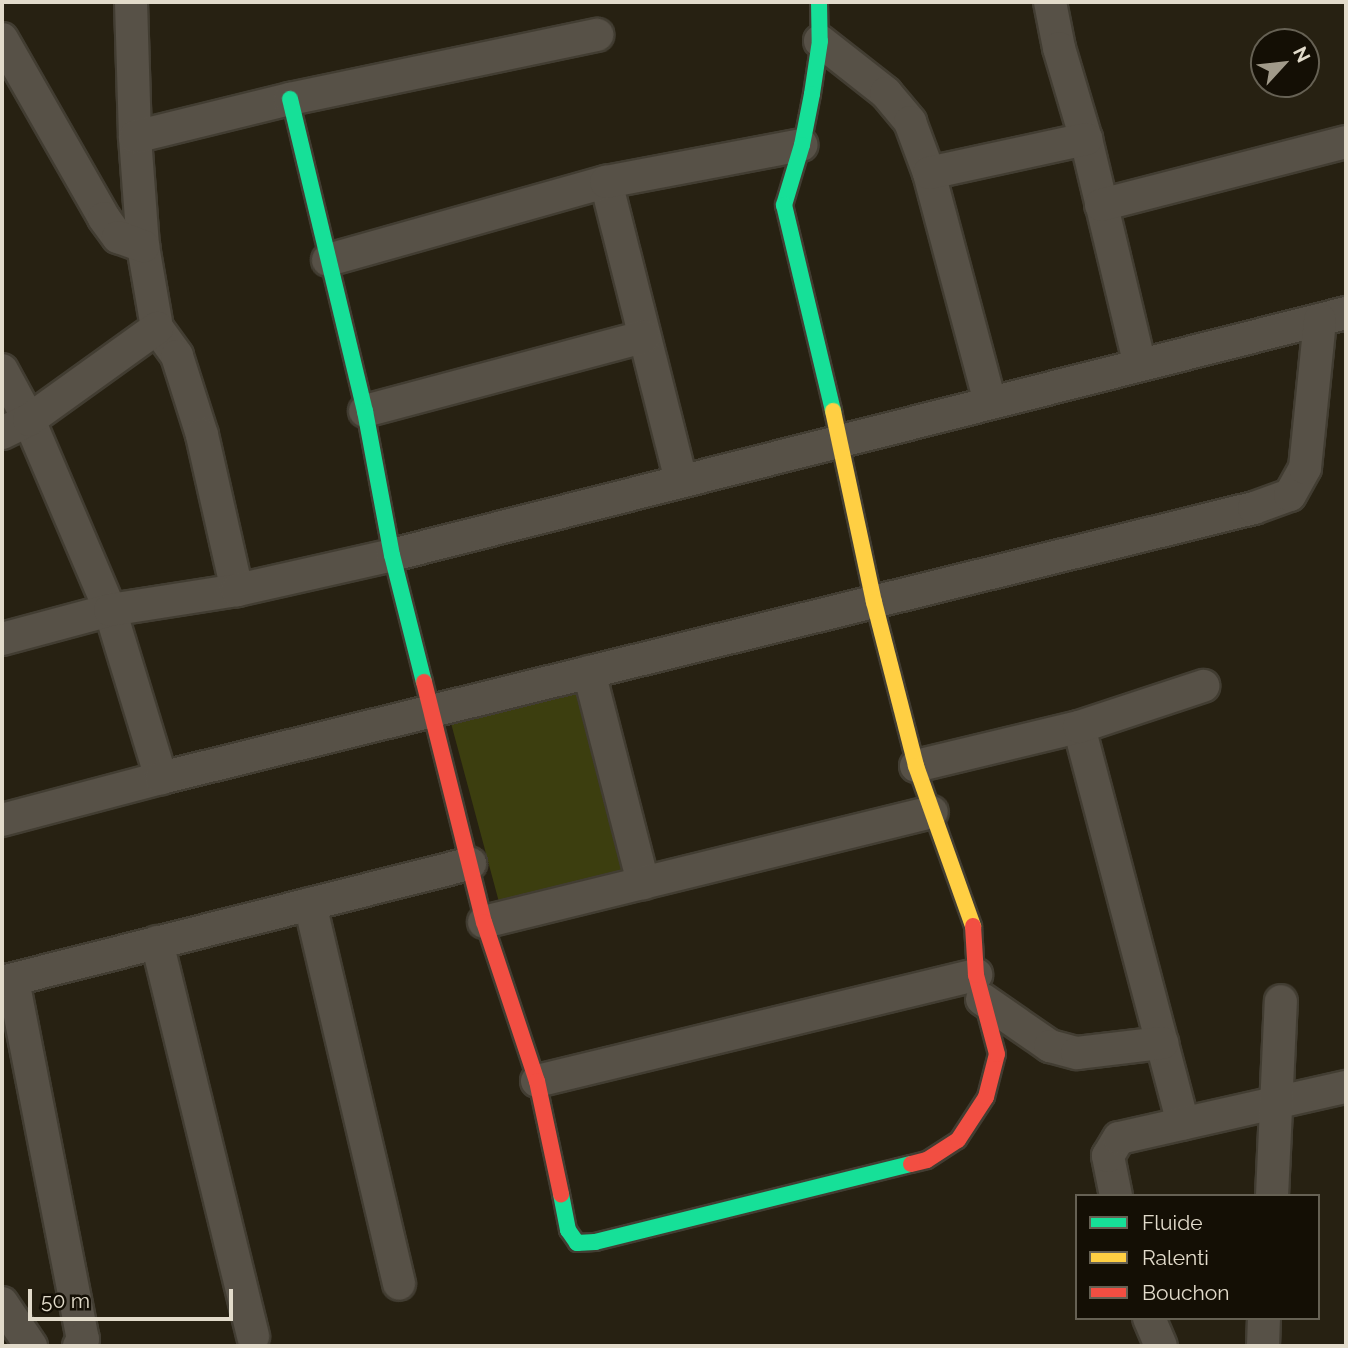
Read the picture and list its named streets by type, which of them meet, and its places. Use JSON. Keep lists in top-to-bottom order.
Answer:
{
  "legend": ["Fluide", "Ralenti", "Bouchon"],
  "scale_bar": "50 m",
  "north": "top right"
}
